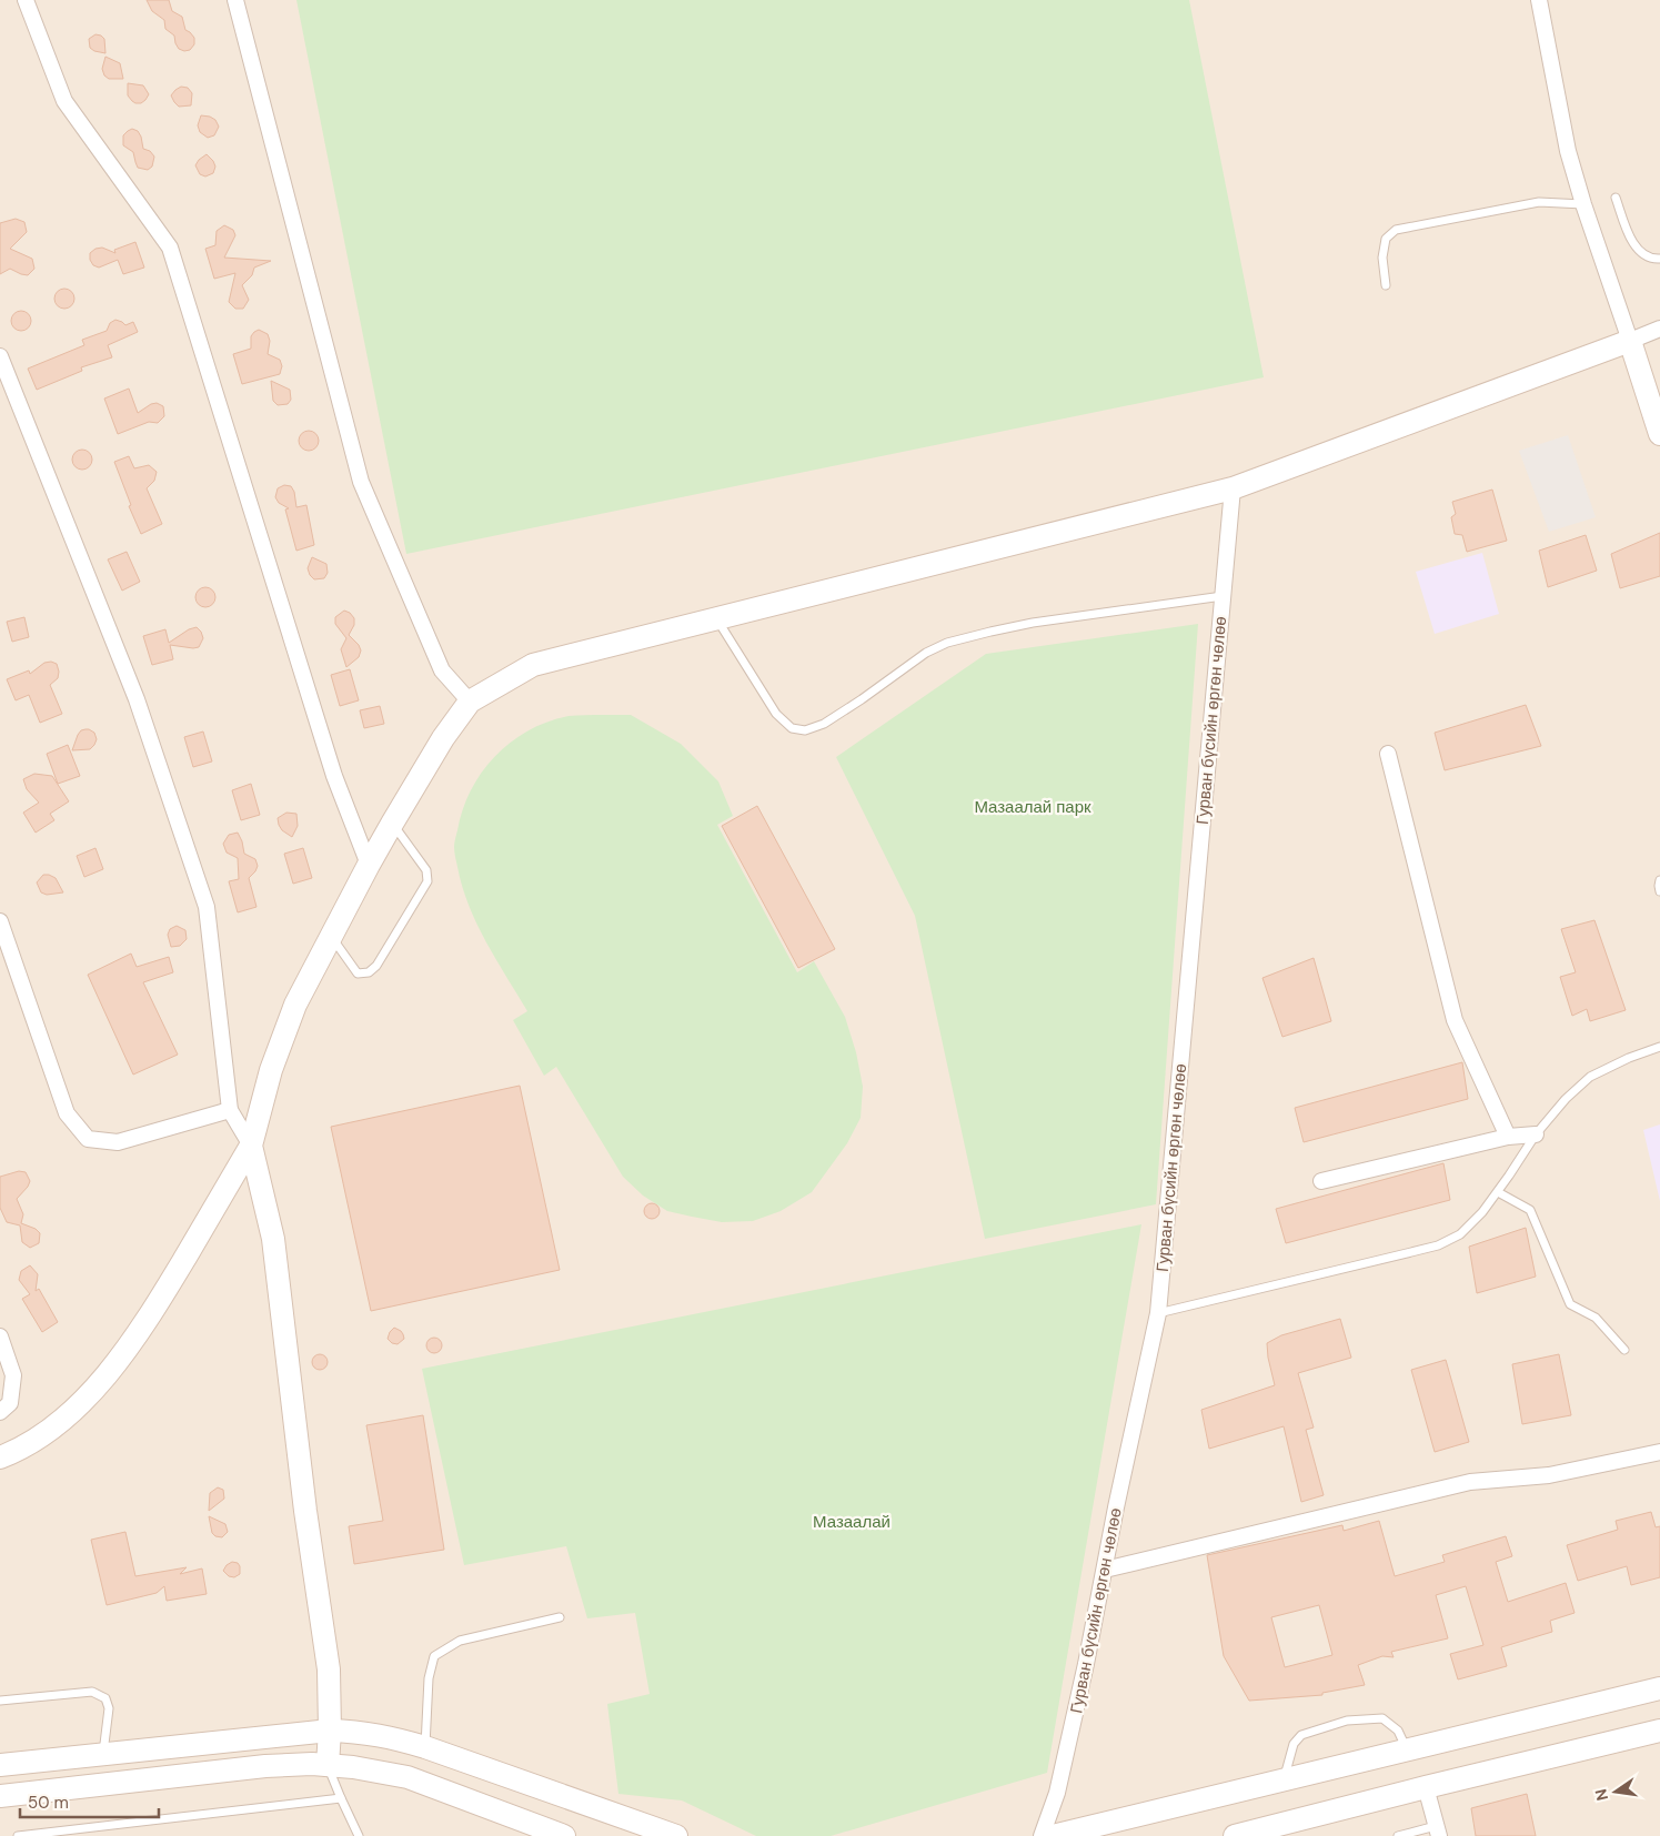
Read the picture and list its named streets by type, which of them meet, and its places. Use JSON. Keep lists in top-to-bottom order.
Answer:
{
  "streets": {
    "street": ["Гурван бүсийн өргөн чөлөө"]
  },
  "parks": ["Мазаалай парк", "Мазаалай"],
  "scale_bar": "50 m",
  "north": "left"
}
